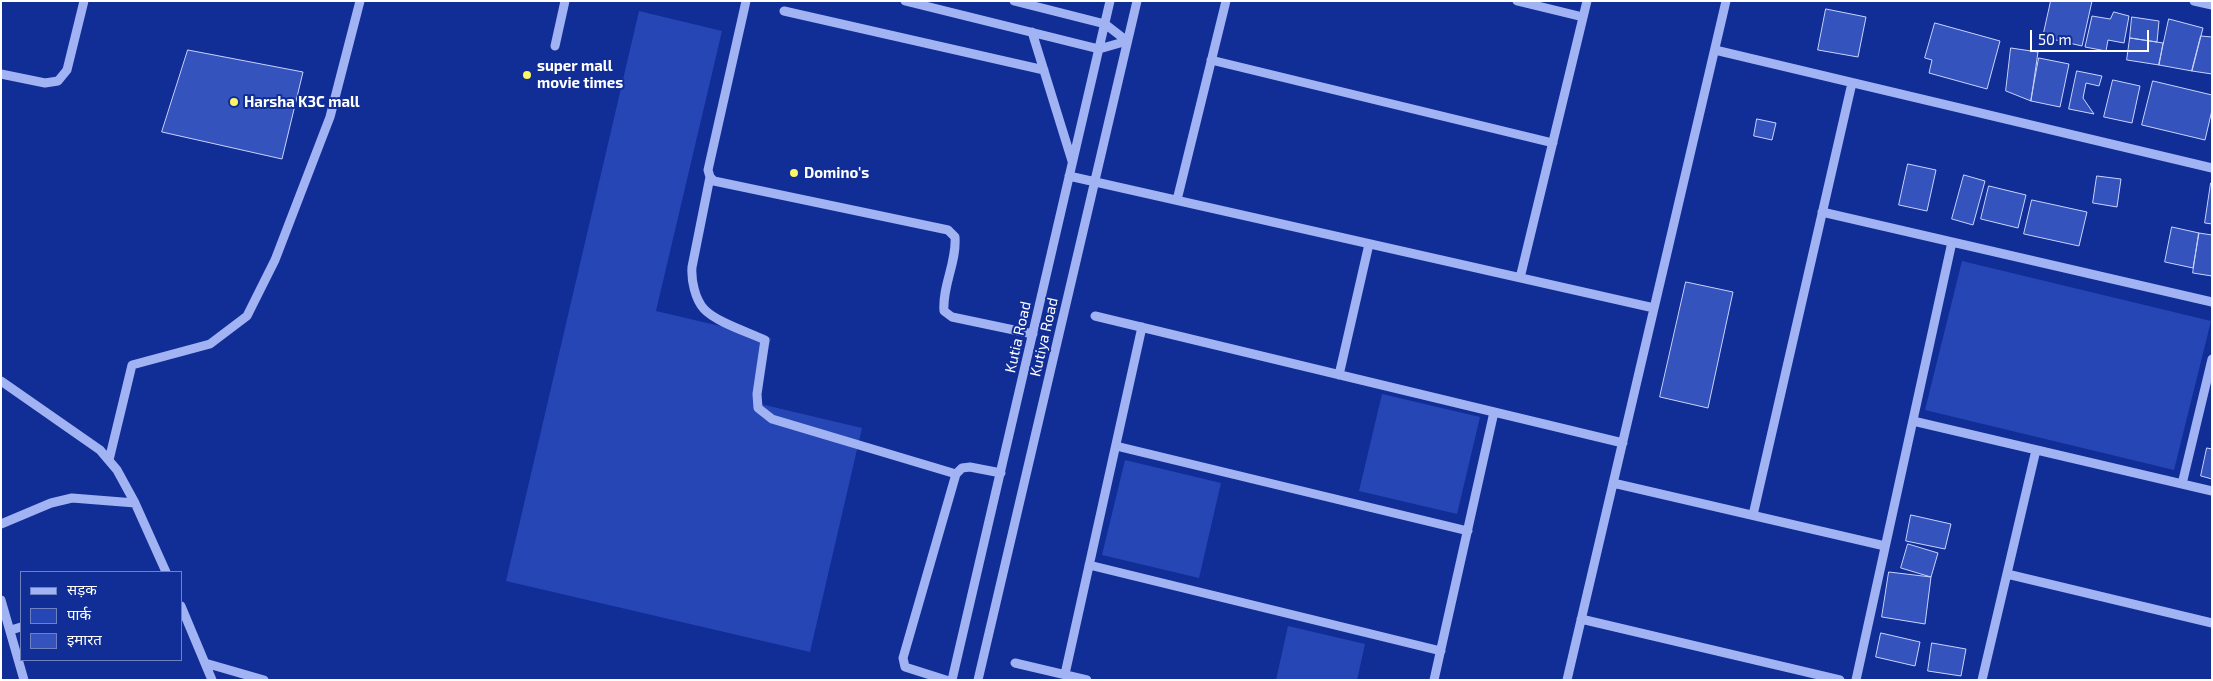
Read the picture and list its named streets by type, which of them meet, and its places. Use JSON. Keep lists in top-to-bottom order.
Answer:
{
  "streets": {
    "street": ["Kutia Road", "Kutiya Road"]
  },
  "places": ["super mall movie times", "Harsha K3C mall", "Domino's"],
  "legend": ["सड़क", "पार्क", "इमारत"],
  "scale_bar": "50 m"
}
